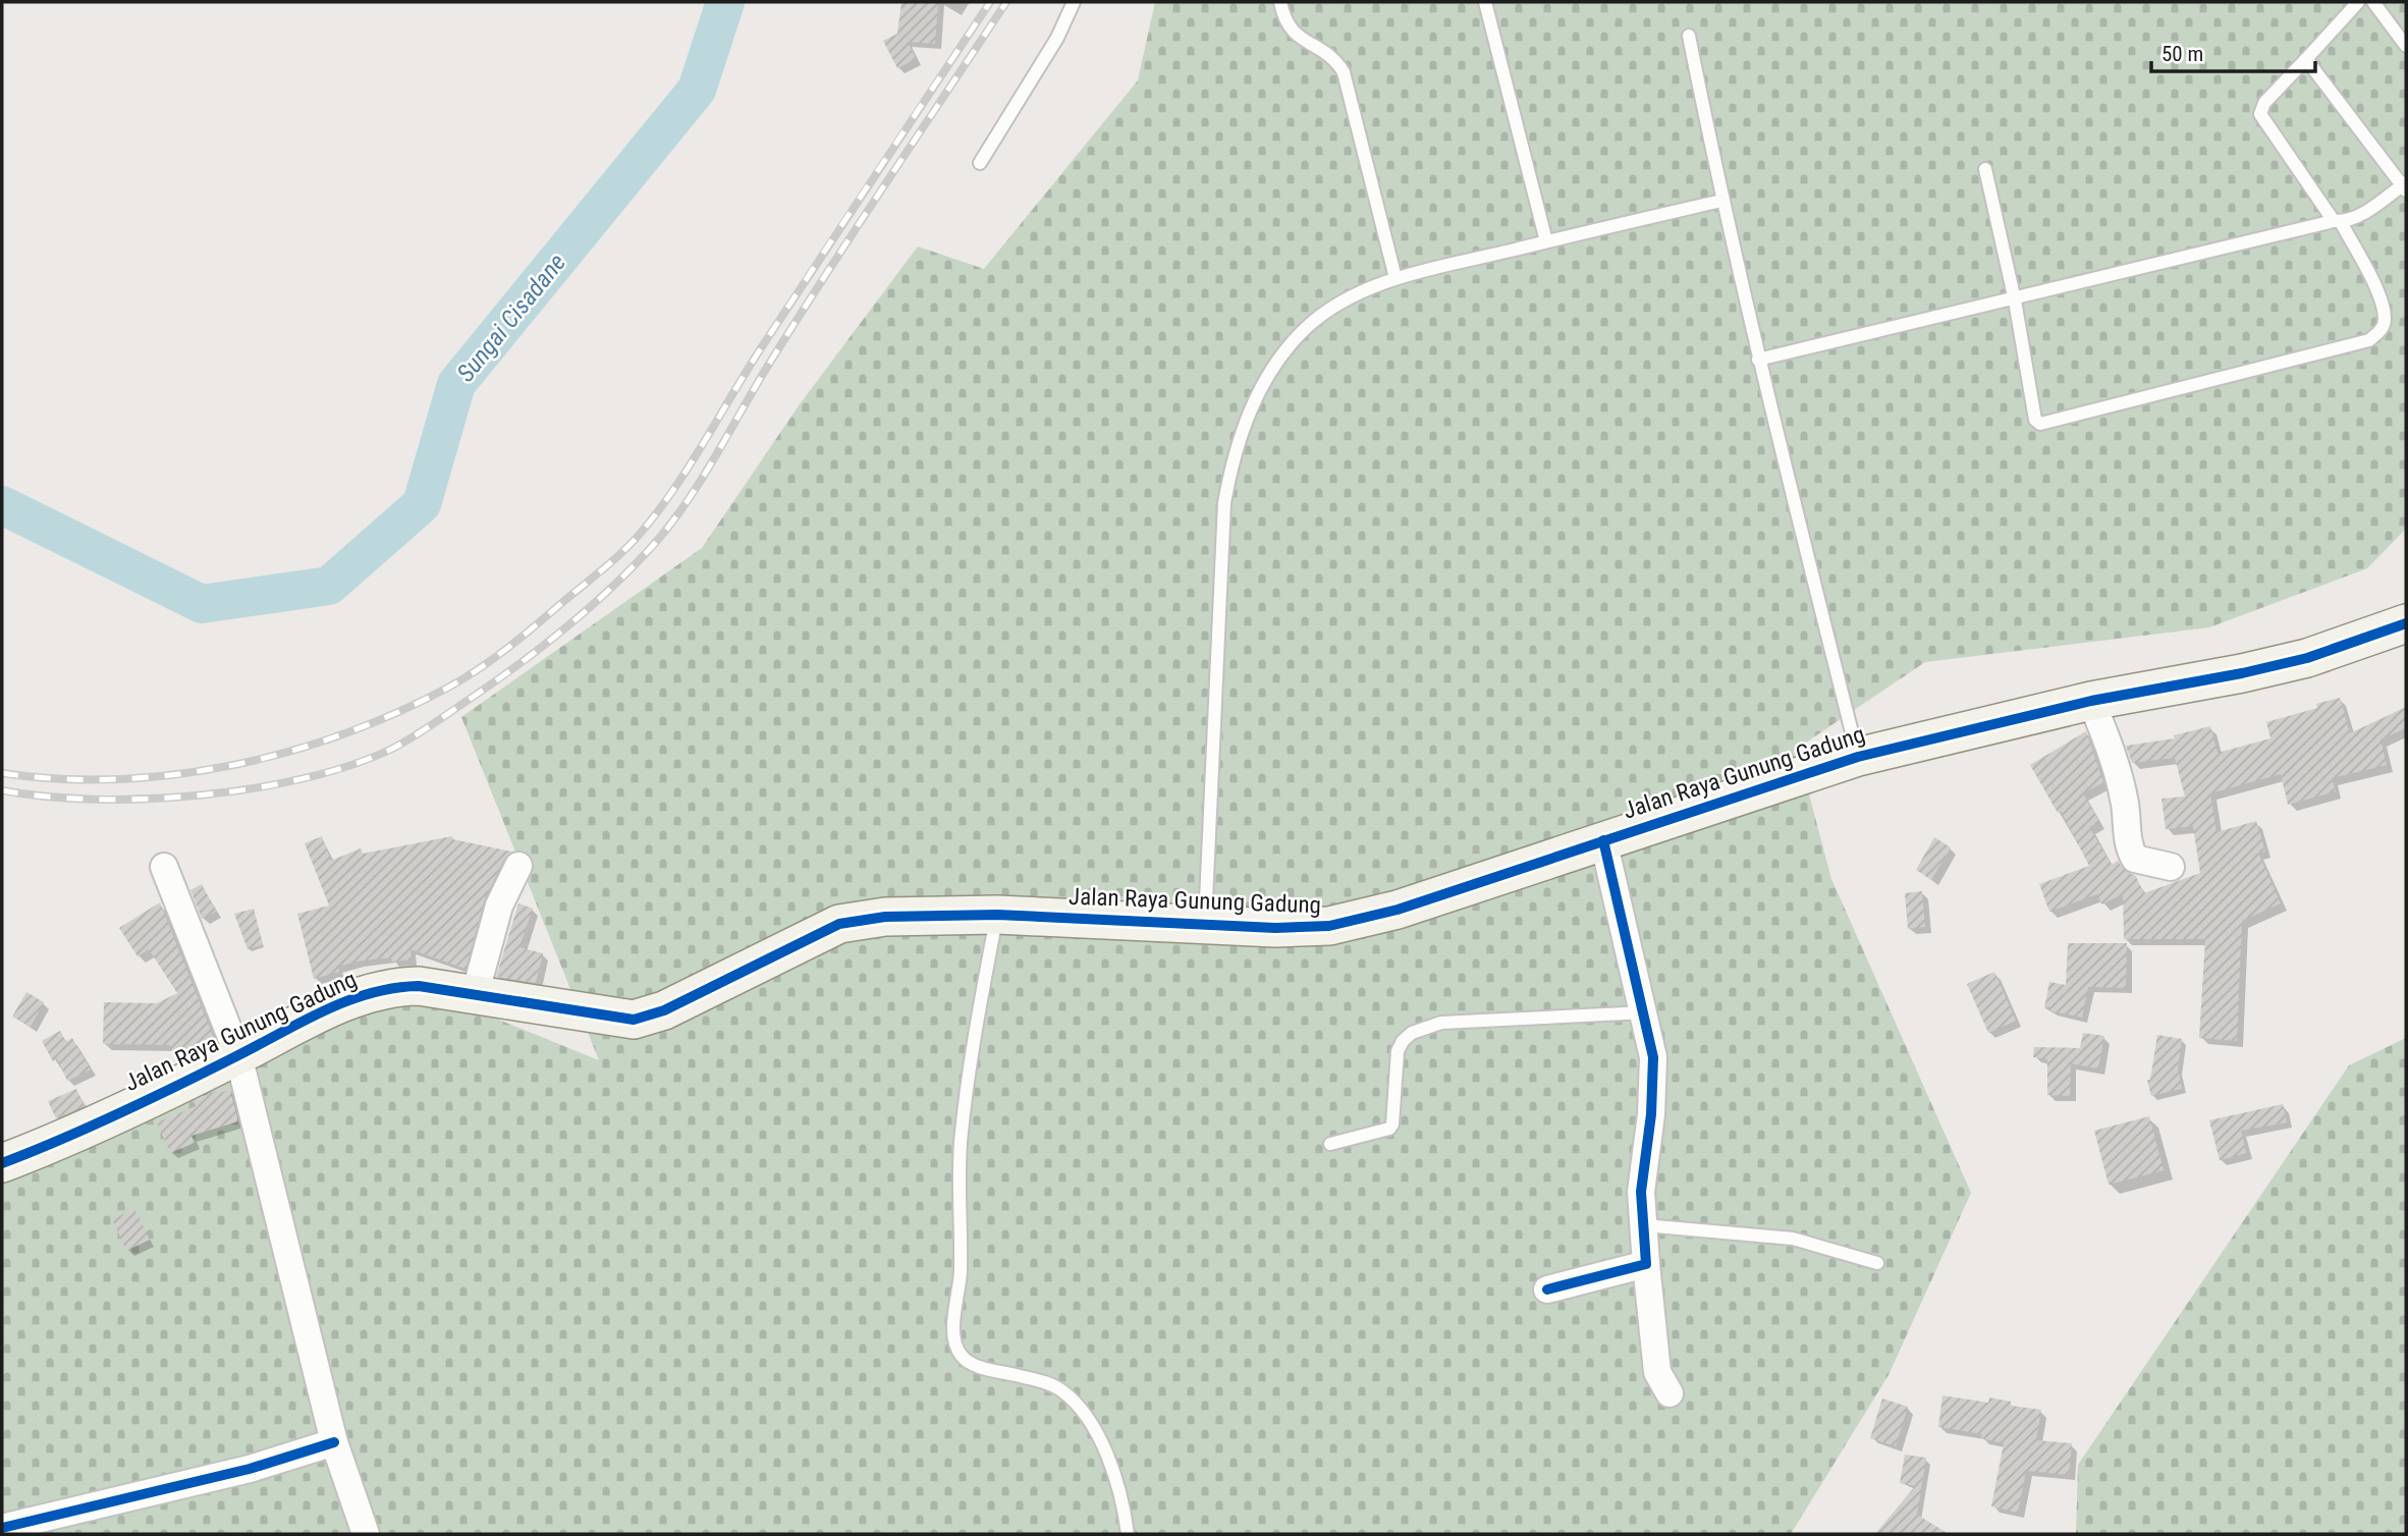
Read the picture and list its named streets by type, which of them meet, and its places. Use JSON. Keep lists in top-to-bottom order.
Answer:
{
  "streets": {
    "street": ["Jalan Raya Gunung Gadung"]
  },
  "water": ["Sungai Cisadane"],
  "scale_bar": "50 m"
}
